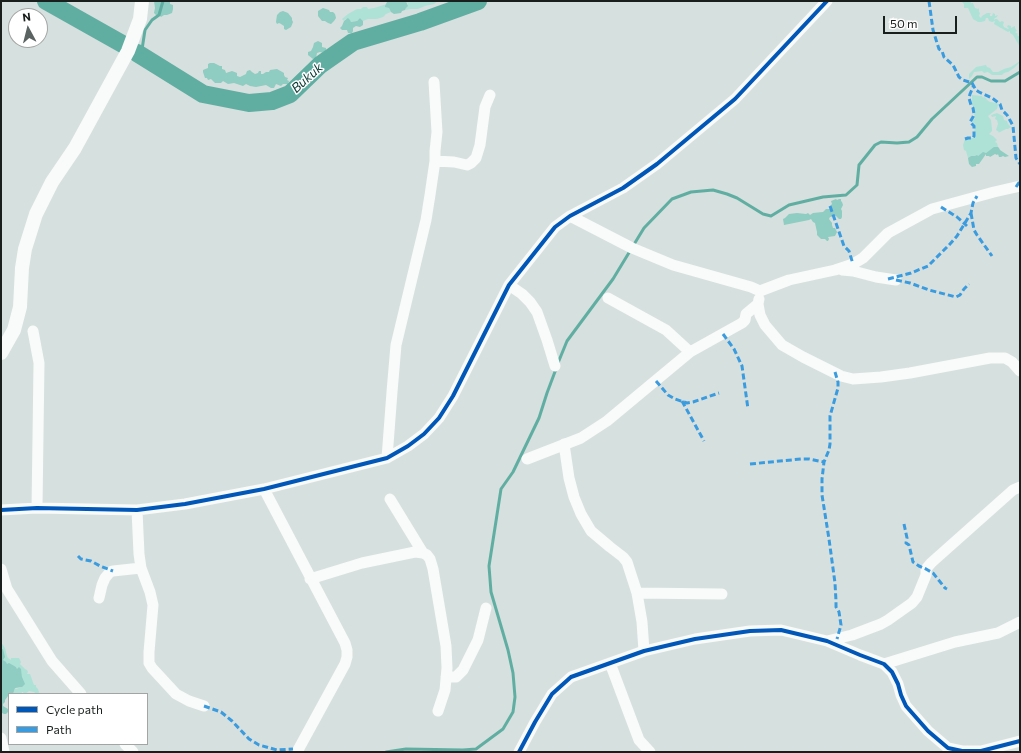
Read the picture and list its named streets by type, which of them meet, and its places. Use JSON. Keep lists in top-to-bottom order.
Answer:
{
  "water": ["Bukuk"],
  "legend": ["Cycle path", "Path"],
  "scale_bar": "50 m",
  "north": "top"
}
